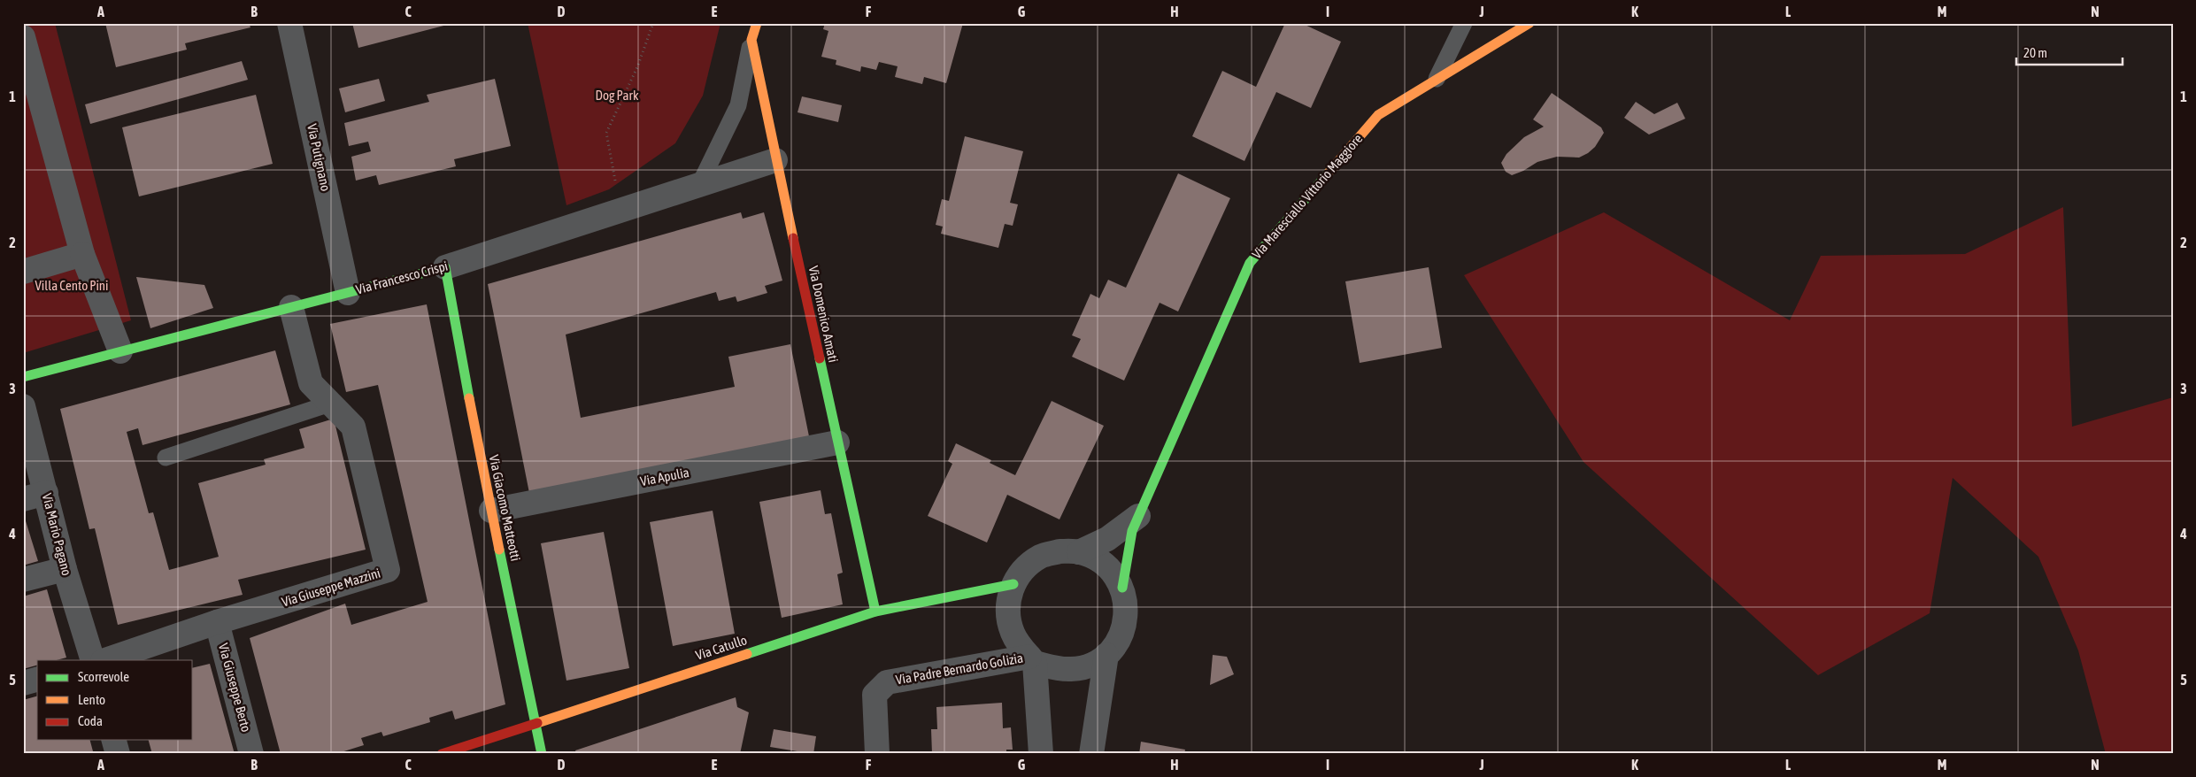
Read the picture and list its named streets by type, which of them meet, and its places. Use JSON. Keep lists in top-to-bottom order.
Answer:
{
  "streets": {
    "street": [
      "Via Putignano",
      "Via Maresciallo Vittorio Maggiore",
      "Via Francesco Crispi",
      "Via Domenico Amati",
      "Via Apulia",
      "Via Giacomo Matteotti",
      "Via Mario Pagano",
      "Via Giuseppe Mazzini",
      "Via Catullo",
      "Via Padre Bernardo Golizia",
      "Via Giuseppe Berto"
    ]
  },
  "crossings": [
    ["Via Putignano", "Via Francesco Crispi"],
    ["Via Maresciallo Vittorio Maggiore", "Via Catullo"],
    ["Via Maresciallo Vittorio Maggiore", "Via Padre Bernardo Golizia"],
    ["Via Francesco Crispi", "Via Domenico Amati"],
    ["Via Francesco Crispi", "Via Giacomo Matteotti"],
    ["Via Francesco Crispi", "Via Giuseppe Mazzini"],
    ["Via Domenico Amati", "Via Apulia"],
    ["Via Domenico Amati", "Via Catullo"],
    ["Via Apulia", "Via Giacomo Matteotti"],
    ["Via Giacomo Matteotti", "Via Catullo"],
    ["Via Giuseppe Mazzini", "Via Giuseppe Berto"],
    ["Via Catullo", "Via Padre Bernardo Golizia"]
  ],
  "parks": ["Dog Park", "Villa Cento Pini"],
  "legend": ["Scorrevole", "Lento", "Coda"],
  "scale_bar": "20 m",
  "grid": {
    "columns": [
      "A",
      "B",
      "C",
      "D",
      "E",
      "F",
      "G",
      "H",
      "I",
      "J",
      "K",
      "L",
      "M",
      "N"
    ],
    "rows": [
      "1",
      "2",
      "3",
      "4",
      "5"
    ]
  }
}
